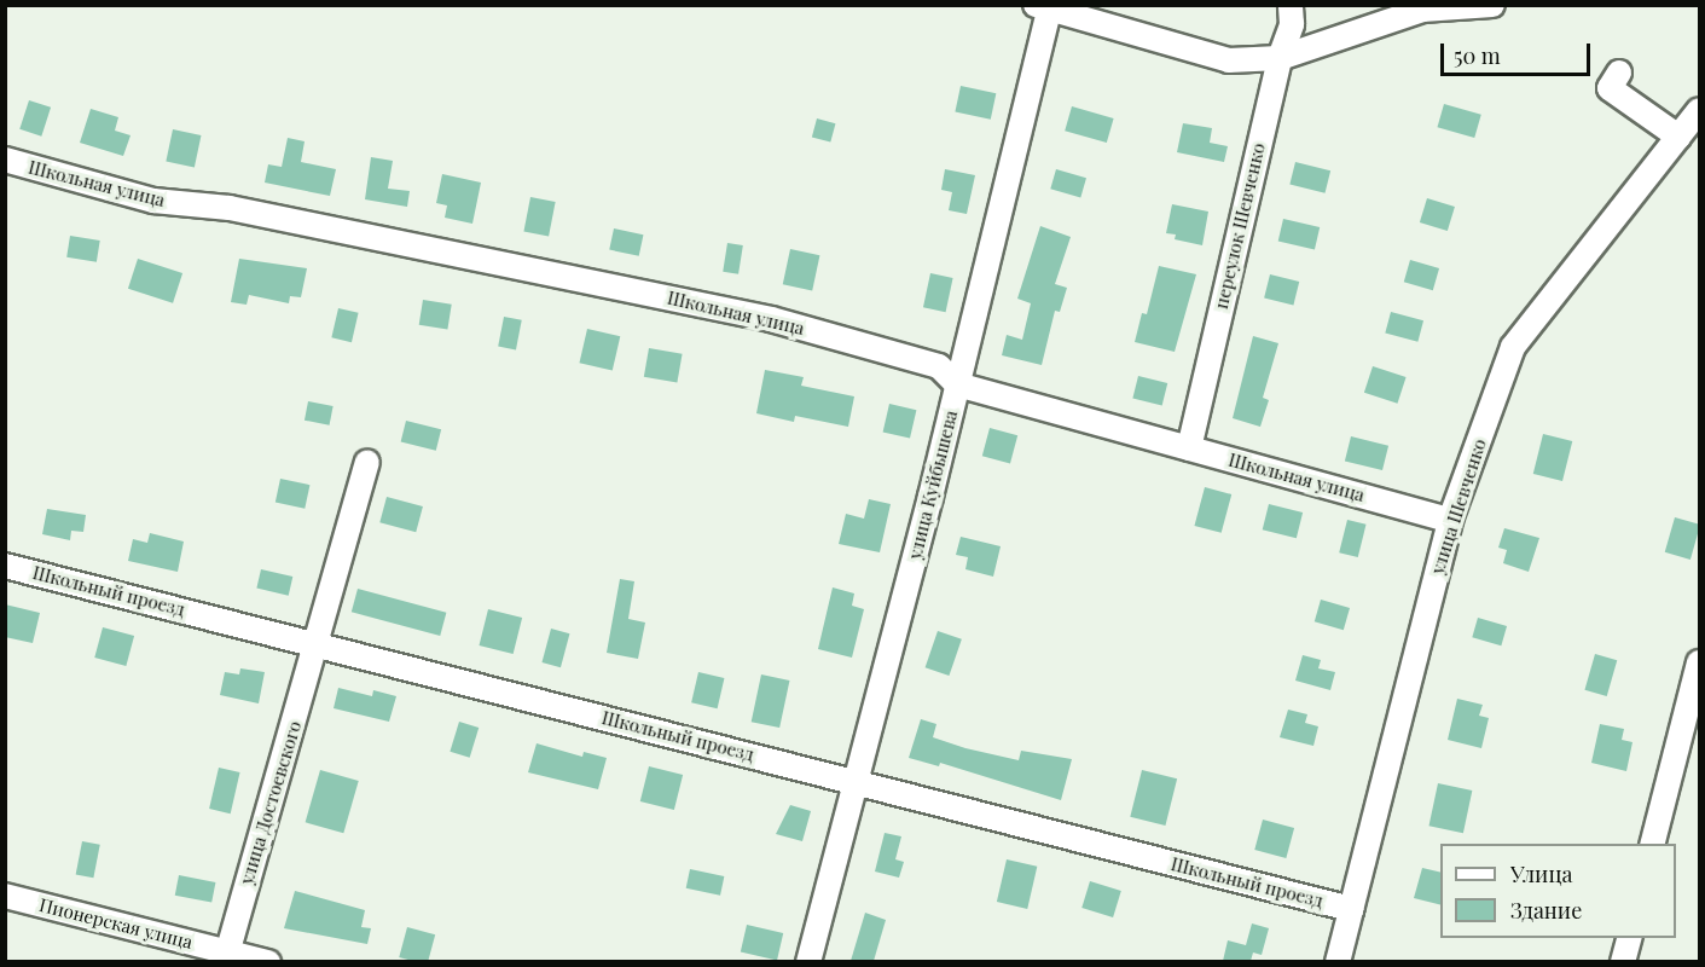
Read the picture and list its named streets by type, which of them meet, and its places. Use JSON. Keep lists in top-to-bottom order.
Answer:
{
  "streets": {
    "street": [
      "Школьная улица",
      "переулок Шевченко",
      "улица Куйбышева",
      "улица Шевченко",
      "Школьный проезд",
      "улица Достоевского",
      "Пионерская улица"
    ]
  },
  "crossings": [
    ["Школьная улица", "переулок Шевченко"],
    ["Школьная улица", "улица Куйбышева"],
    ["Школьная улица", "улица Шевченко"],
    ["улица Куйбышева", "Школьный проезд"],
    ["улица Шевченко", "Школьный проезд"],
    ["Школьный проезд", "улица Достоевского"],
    ["улица Достоевского", "Пионерская улица"]
  ],
  "legend": ["Улица", "Здание"],
  "scale_bar": "50 m"
}
